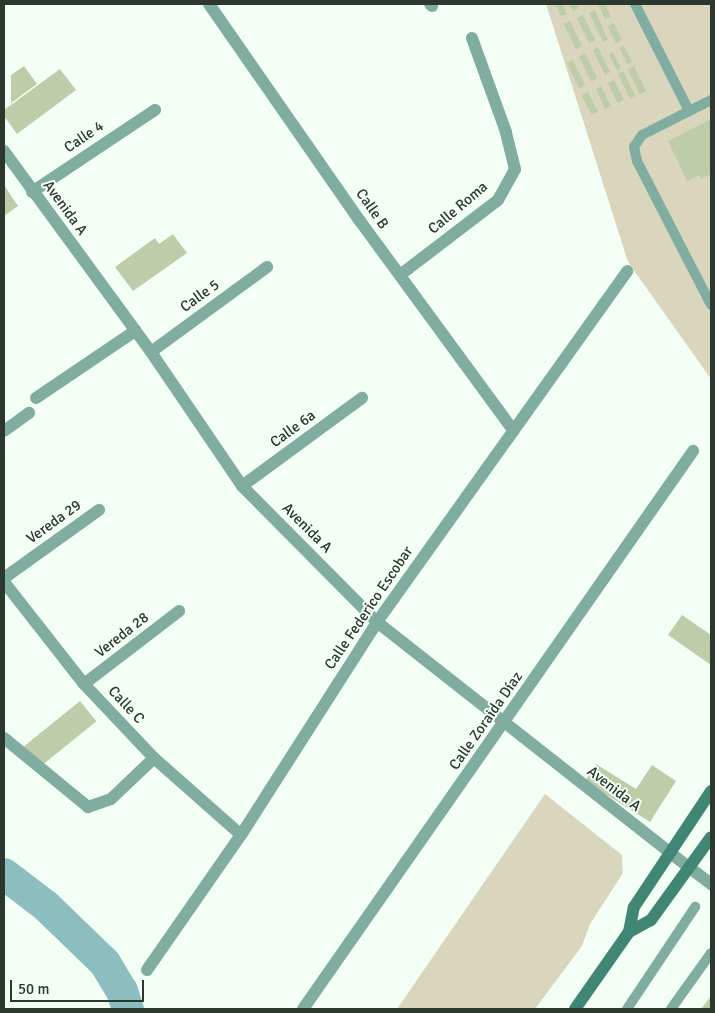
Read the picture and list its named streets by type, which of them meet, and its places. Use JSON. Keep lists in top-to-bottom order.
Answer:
{
  "streets": {
    "street": [
      "Calle 4",
      "Avenida A",
      "Calle Roma",
      "Calle B",
      "Calle 5",
      "Calle 6a",
      "Vereda 29",
      "Calle Federico Escobar",
      "Vereda 28",
      "Calle C",
      "Calle Zoraida Díaz"
    ]
  },
  "crossings": [
    ["Calle 4", "Avenida A"],
    ["Avenida A", "Calle 5"],
    ["Avenida A", "Calle 6a"],
    ["Avenida A", "Calle Federico Escobar"],
    ["Avenida A", "Calle Zoraida Díaz"],
    ["Calle Roma", "Calle B"],
    ["Calle B", "Calle Federico Escobar"],
    ["Vereda 29", "Calle C"],
    ["Calle Federico Escobar", "Calle C"],
    ["Vereda 28", "Calle C"]
  ],
  "scale_bar": "50 m"
}
